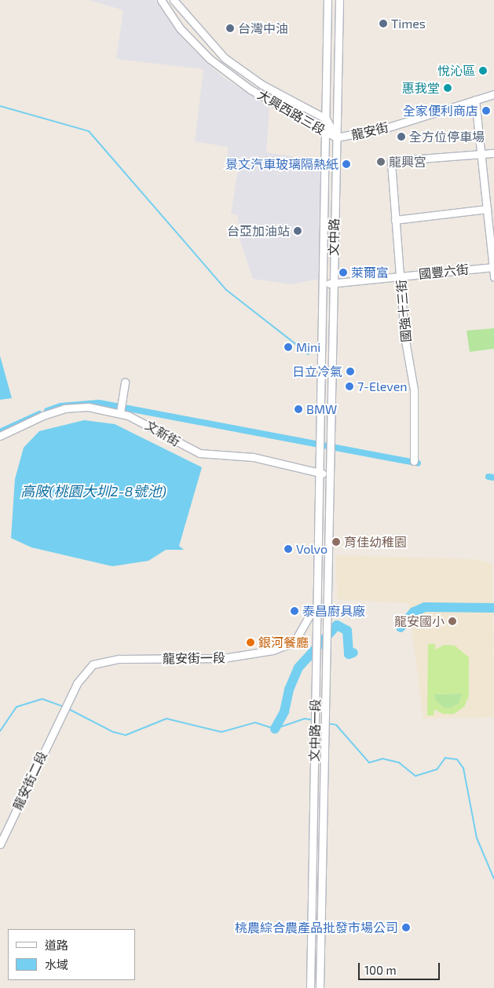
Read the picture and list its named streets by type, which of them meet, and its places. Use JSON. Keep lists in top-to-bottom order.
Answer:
{
  "streets": {
    "street": [
      "大興西路三段",
      "龍安街",
      "文中路",
      "國豐六街",
      "國強十三街",
      "文新街",
      "龍安街一段",
      "文中路一段",
      "龍安街二段"
    ]
  },
  "crossings": [
    ["大興西路三段", "龍安街"],
    ["大興西路三段", "文中路"],
    ["龍安街", "文中路"],
    ["文中路", "國豐六街"],
    ["文中路", "文新街"],
    ["文中路", "文中路一段"],
    ["國豐六街", "國強十三街"],
    ["文新街", "文中路一段"],
    ["龍安街一段", "文中路一段"],
    ["龍安街一段", "龍安街二段"]
  ],
  "water": ["高陂(桃園大圳2-8號池)"],
  "places": [
    "Times",
    "台灣中油",
    "悅沁區",
    "惠我堂",
    "全家便利商店",
    "全方位停車場",
    "龍興宮",
    "景文汽車玻璃隔熱紙",
    "台亞加油站",
    "萊爾富",
    "Mini",
    "日立冷氣",
    "7-Eleven",
    "BMW",
    "育佳幼稚園",
    "Volvo",
    "泰昌廚具廠",
    "龍安國小",
    "銀河餐廳",
    "桃農綜合農產品批發市場公司"
  ],
  "legend": ["道路", "水域"],
  "scale_bar": "100 m"
}
